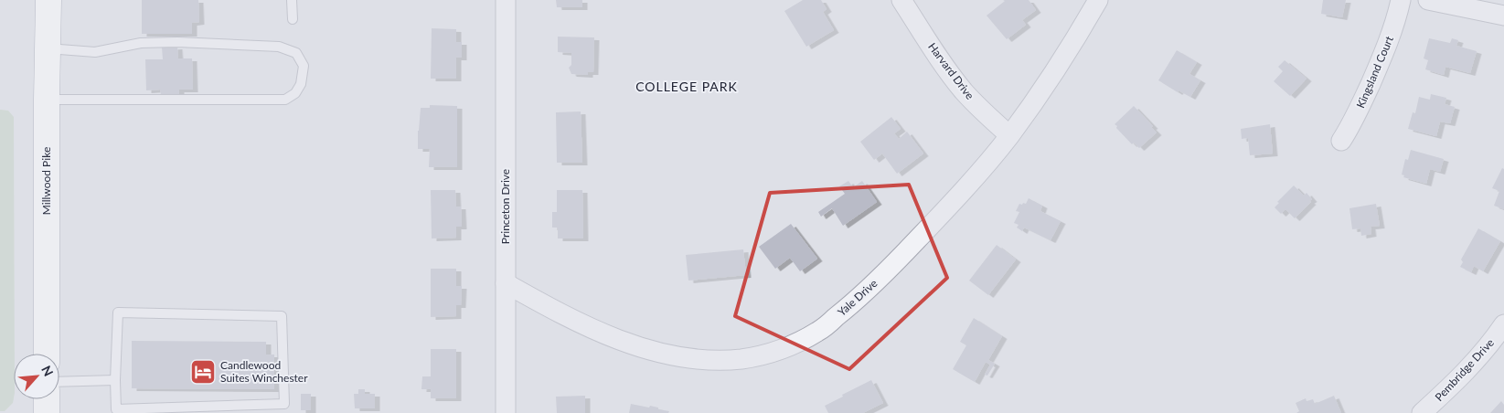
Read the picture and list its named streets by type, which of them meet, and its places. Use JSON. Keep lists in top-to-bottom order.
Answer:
{
  "streets": {
    "highway": ["Millwood Pike"],
    "street": [
      "Harvard Drive",
      "Kingsland Court",
      "Princeton Drive",
      "Yale Drive",
      "Pembridge Drive"
    ]
  },
  "crossings": [
    ["Harvard Drive", "Yale Drive"],
    ["Princeton Drive", "Yale Drive"]
  ],
  "districts": ["COLLEGE PARK"],
  "places": {
    "hotel": ["Candlewood Suites Winchester"]
  },
  "north": "top right"
}
